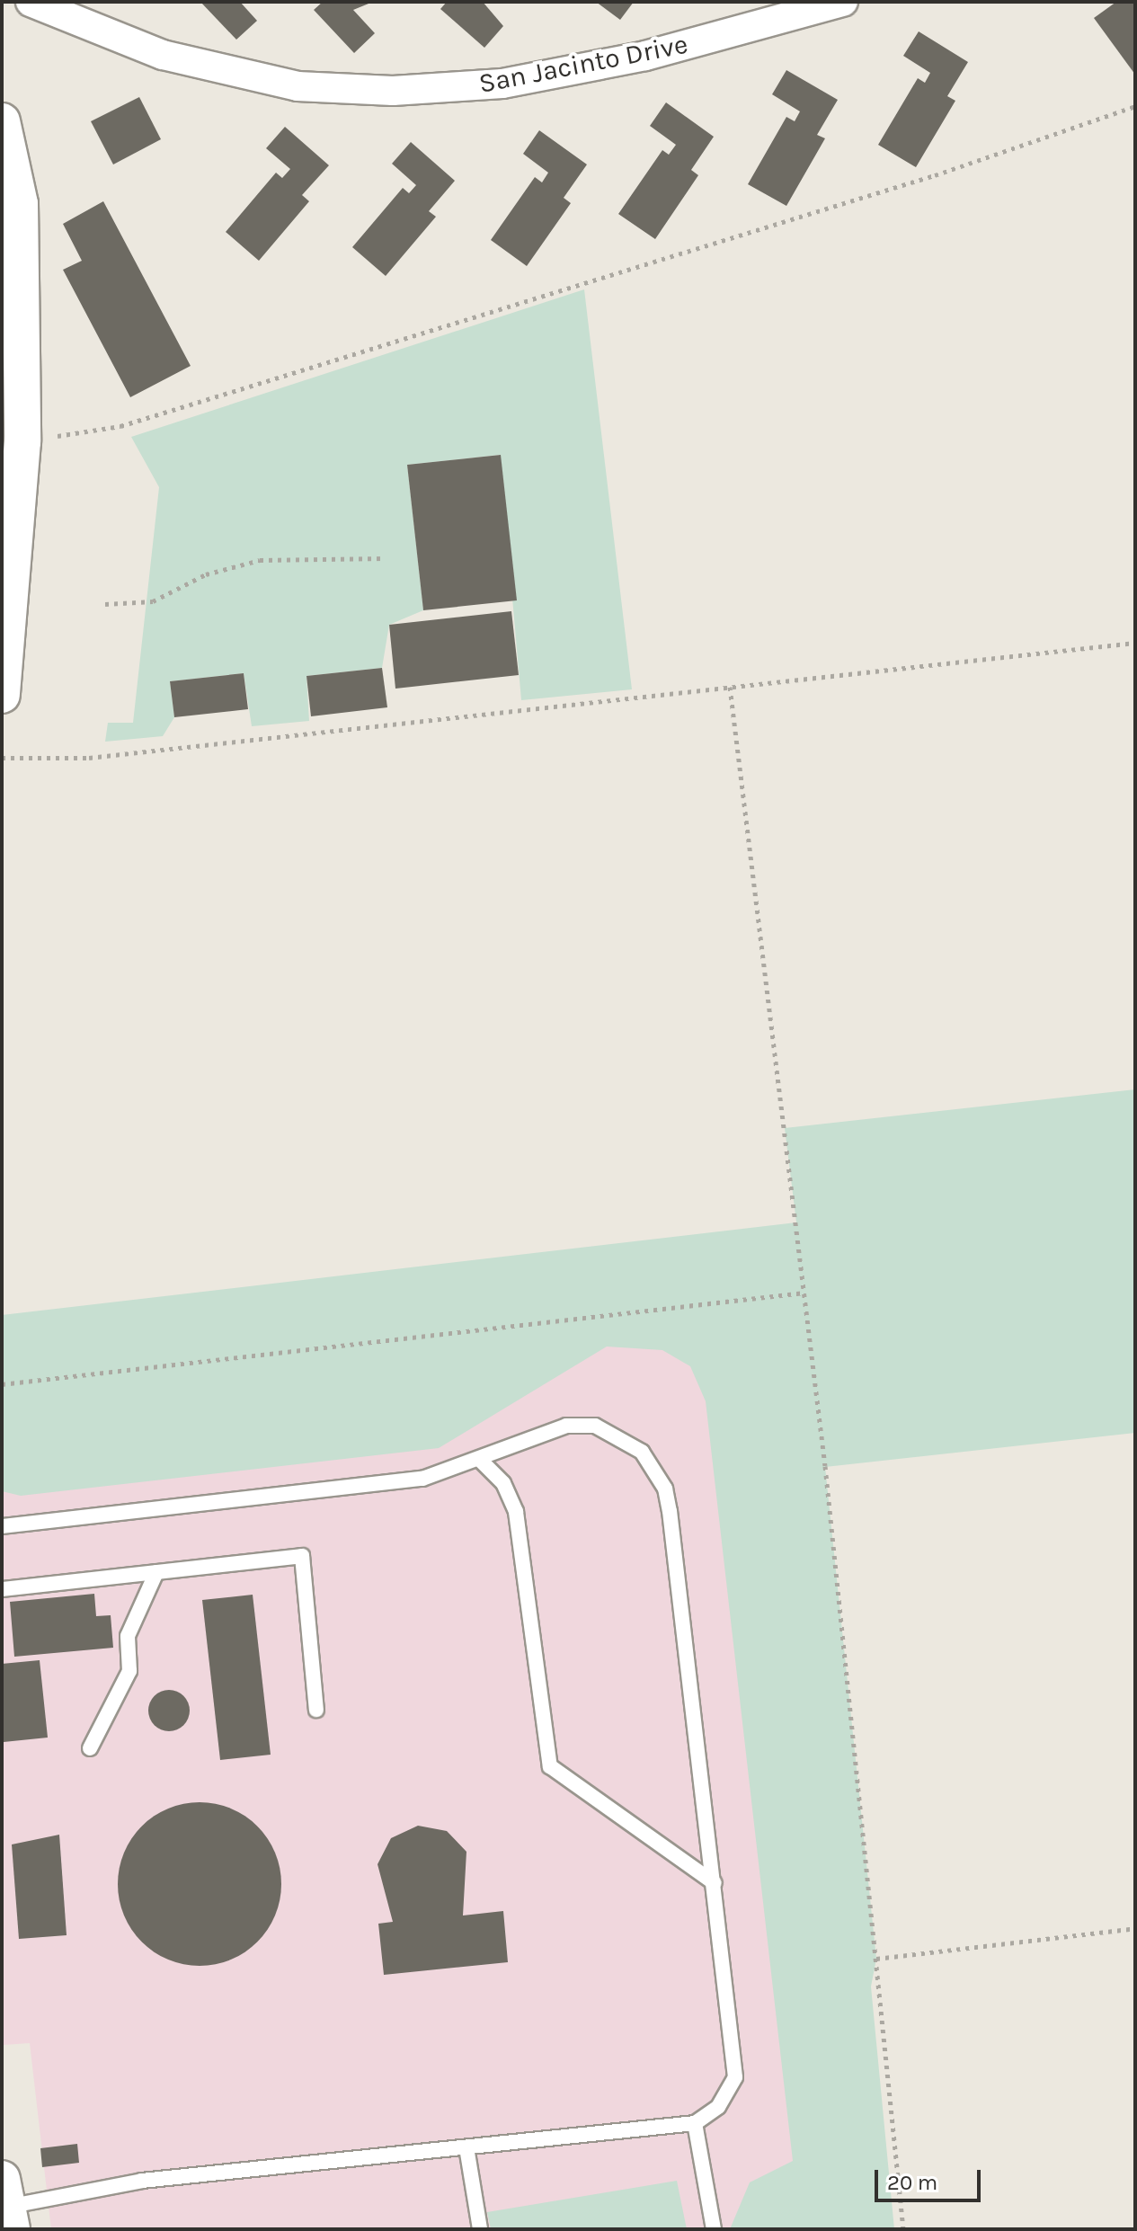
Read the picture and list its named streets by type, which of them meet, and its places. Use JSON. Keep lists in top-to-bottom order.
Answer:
{
  "streets": {
    "street": ["San Jacinto Drive"]
  },
  "scale_bar": "20 m"
}
